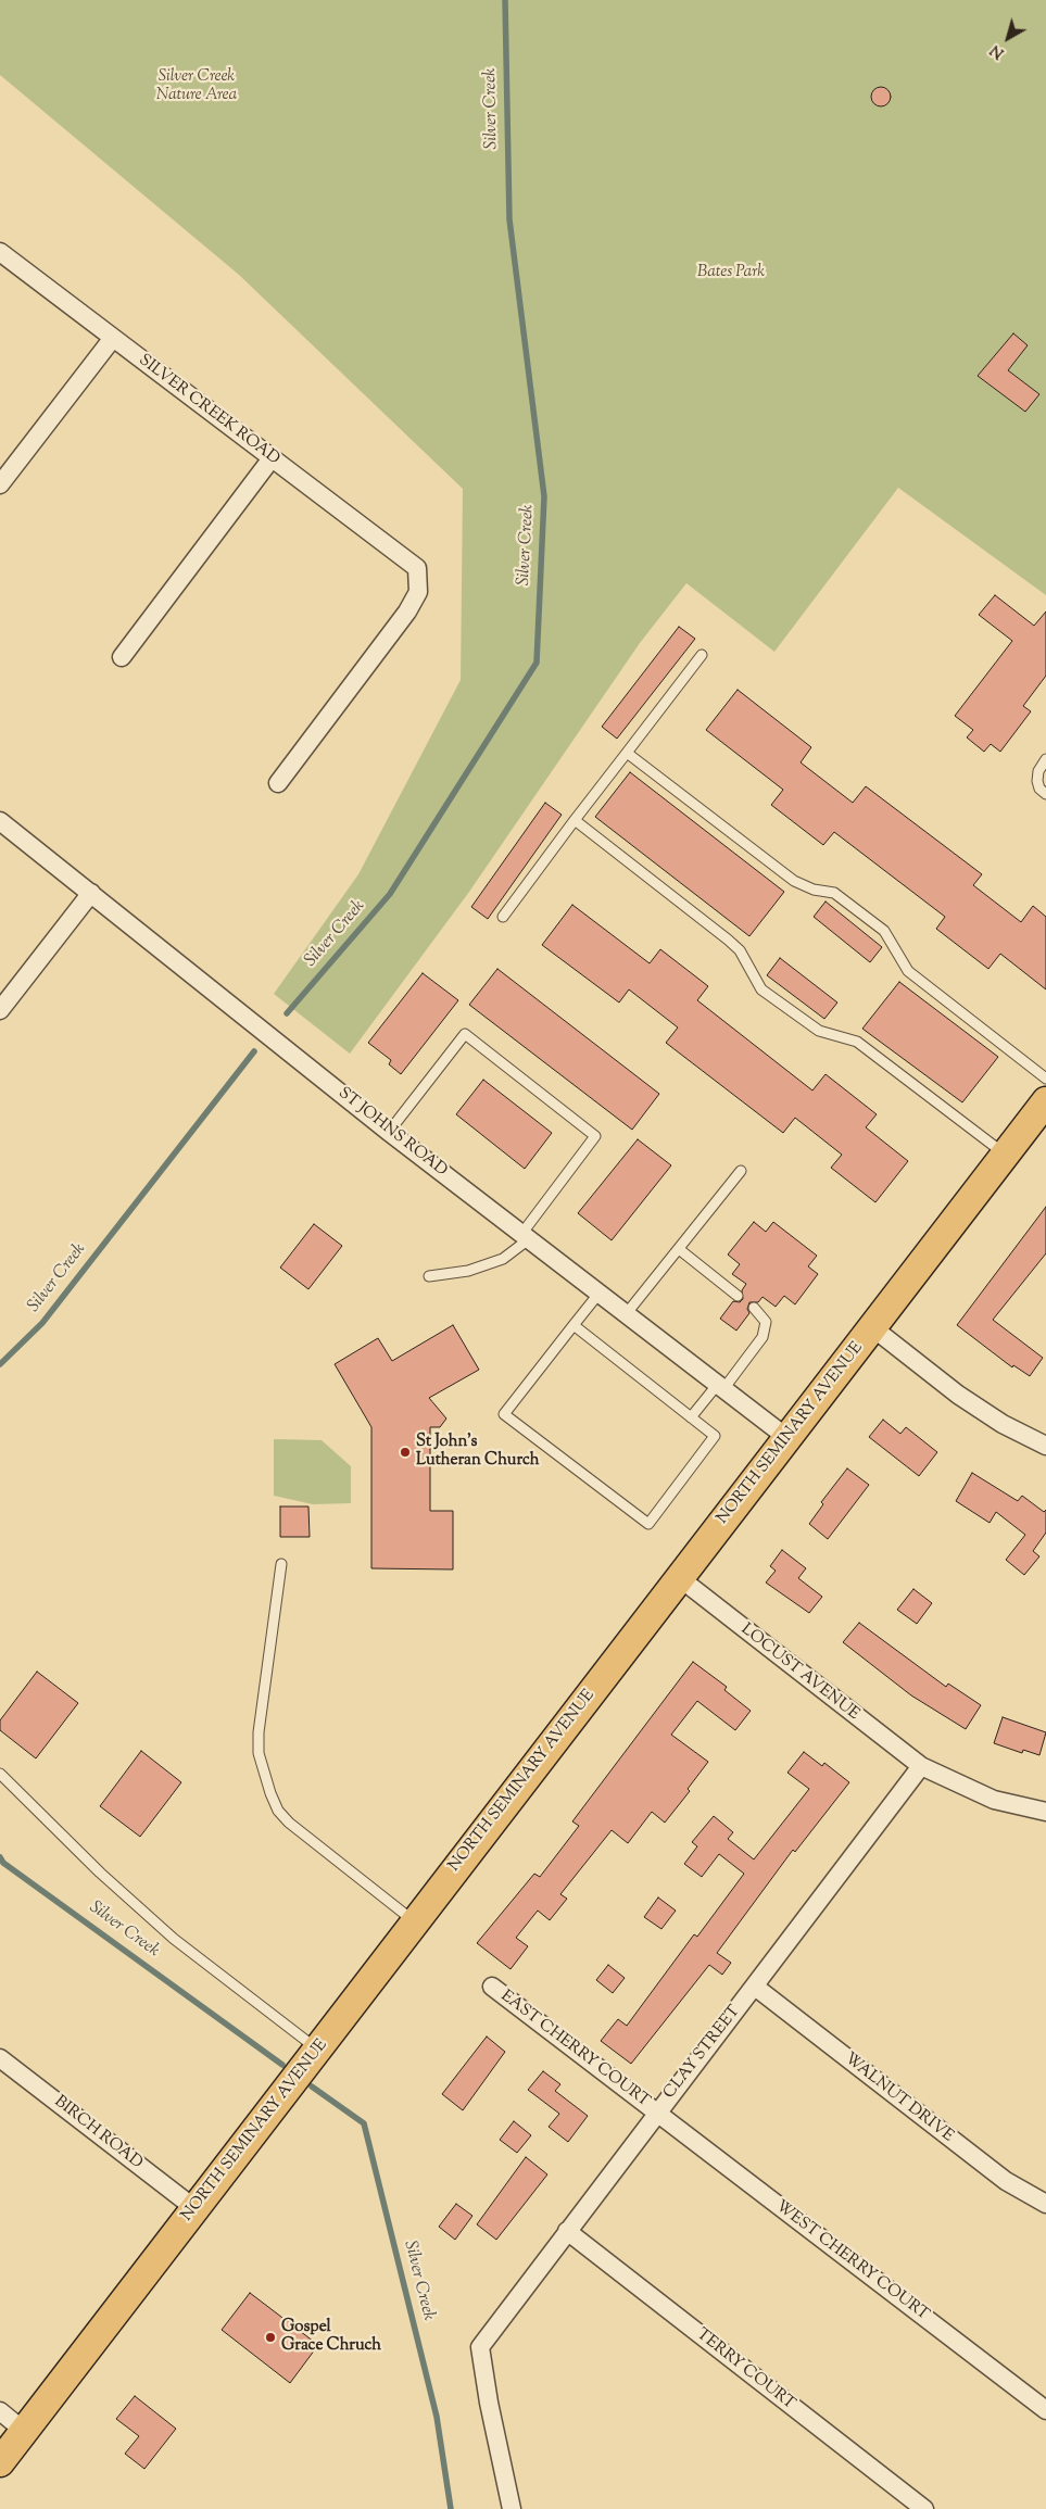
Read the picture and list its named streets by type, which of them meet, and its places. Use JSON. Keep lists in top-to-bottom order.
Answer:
{
  "streets": {
    "main road": ["NORTH SEMINARY AVENUE"],
    "street": [
      "SILVER CREEK ROAD",
      "ST JOHNS ROAD",
      "LOCUST AVENUE",
      "EAST CHERRY COURT",
      "CLAY STREET",
      "WALNUT DRIVE",
      "BIRCH ROAD",
      "WEST CHERRY COURT",
      "TERRY COURT"
    ]
  },
  "crossings": [
    ["ST JOHNS ROAD", "NORTH SEMINARY AVENUE"],
    ["NORTH SEMINARY AVENUE", "LOCUST AVENUE"],
    ["NORTH SEMINARY AVENUE", "BIRCH ROAD"],
    ["LOCUST AVENUE", "CLAY STREET"],
    ["EAST CHERRY COURT", "CLAY STREET"],
    ["EAST CHERRY COURT", "WEST CHERRY COURT"],
    ["CLAY STREET", "WALNUT DRIVE"],
    ["CLAY STREET", "WEST CHERRY COURT"],
    ["CLAY STREET", "TERRY COURT"]
  ],
  "water": ["Silver Creek"],
  "parks": ["Silver Creek Nature Area", "Bates Park"],
  "places": ["St John's Lutheran Church", "Gospel Grace Chruch"],
  "north": "bottom left"
}
